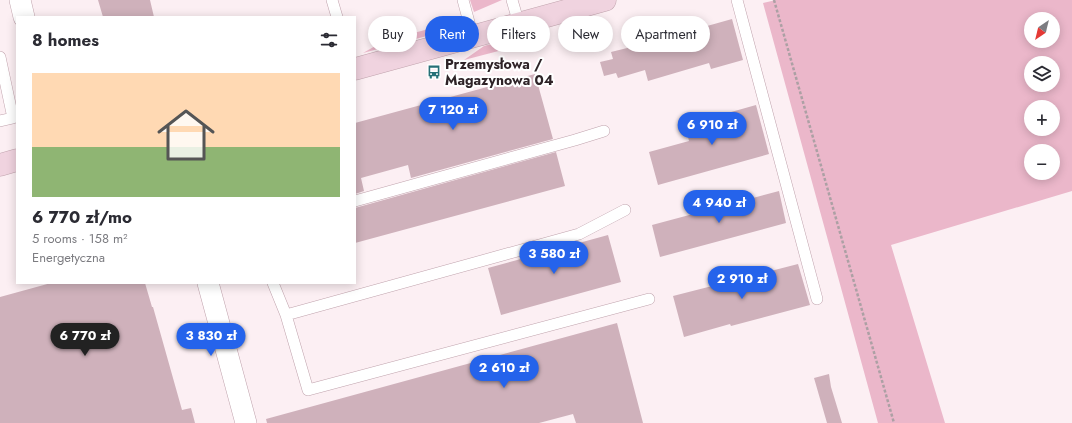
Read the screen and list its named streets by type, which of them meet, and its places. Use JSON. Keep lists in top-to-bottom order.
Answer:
{
  "places": {
    "bus stop": ["Przemysłowa / Magazynowa 04"]
  },
  "north": "bottom left",
  "page": {
    "map_buttons": ["+", "−"],
    "chip": [
      "Buy",
      "Rent",
      "Filters",
      "New",
      "Apartment"
    ],
    "heading": "8 homes",
    "list": [
      {
        "name": "6 770 zł/mo",
        "note": "5 rooms · 158 m² · Energetyczna"
      }
    ],
    "price": [
      "7 120 zł",
      "6 910 zł",
      "4 940 zł",
      "3 580 zł",
      "2 910 zł",
      "6 770 zł",
      "3 830 zł",
      "2 610 zł"
    ]
  }
}
